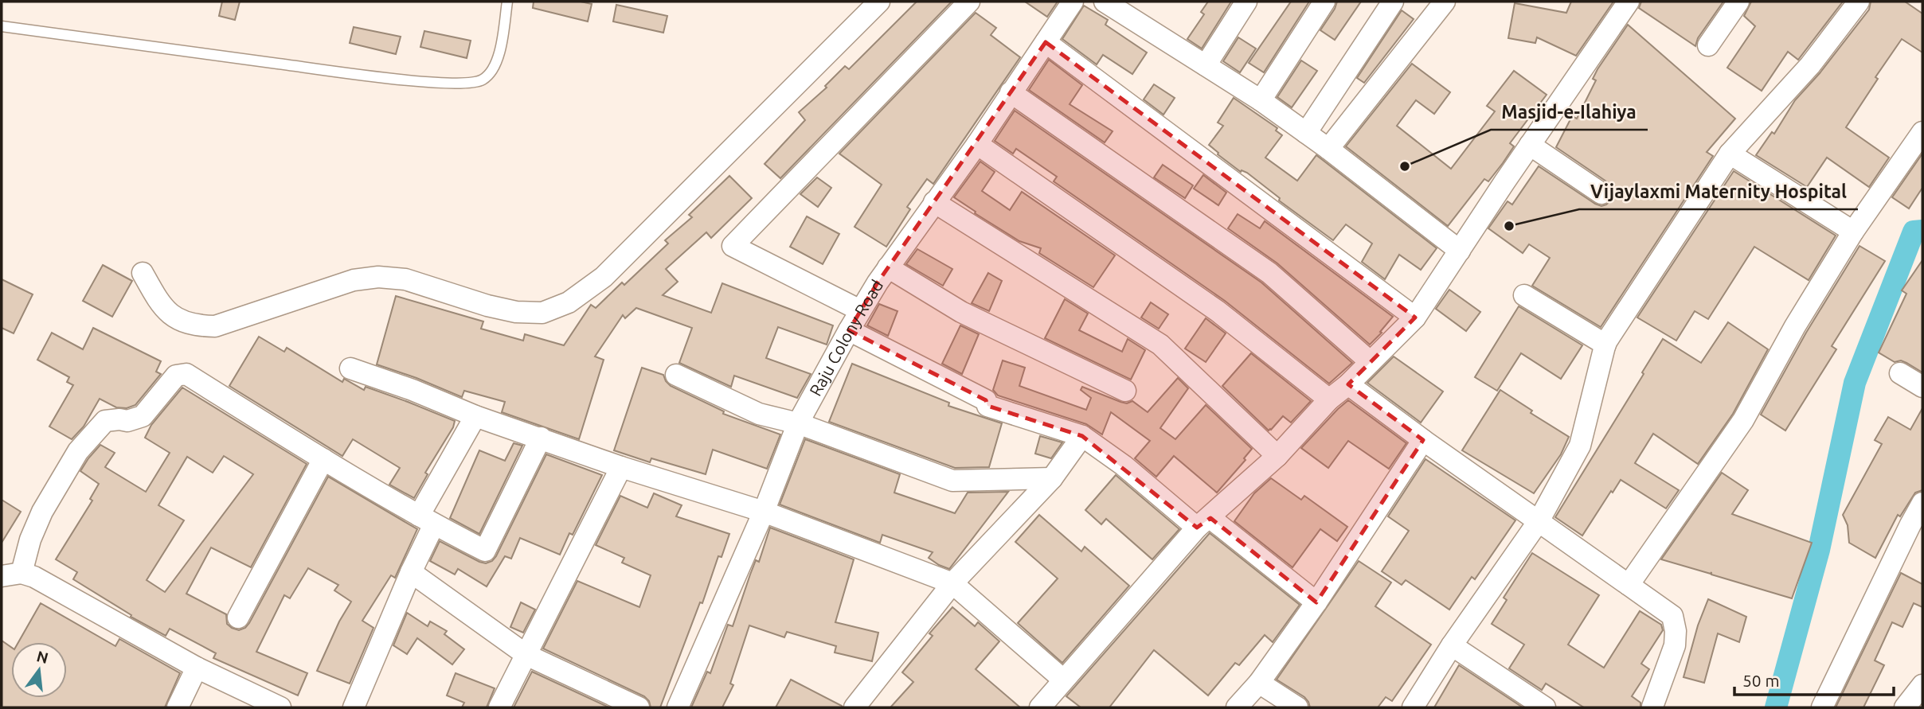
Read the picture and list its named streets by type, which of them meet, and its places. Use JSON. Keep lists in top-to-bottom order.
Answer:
{
  "streets": {
    "street": ["Raju Colony Road"]
  },
  "places": ["Masjid-e-Ilahiya", "Vijaylaxmi Maternity Hospital"],
  "scale_bar": "50 m",
  "north": "top"
}
